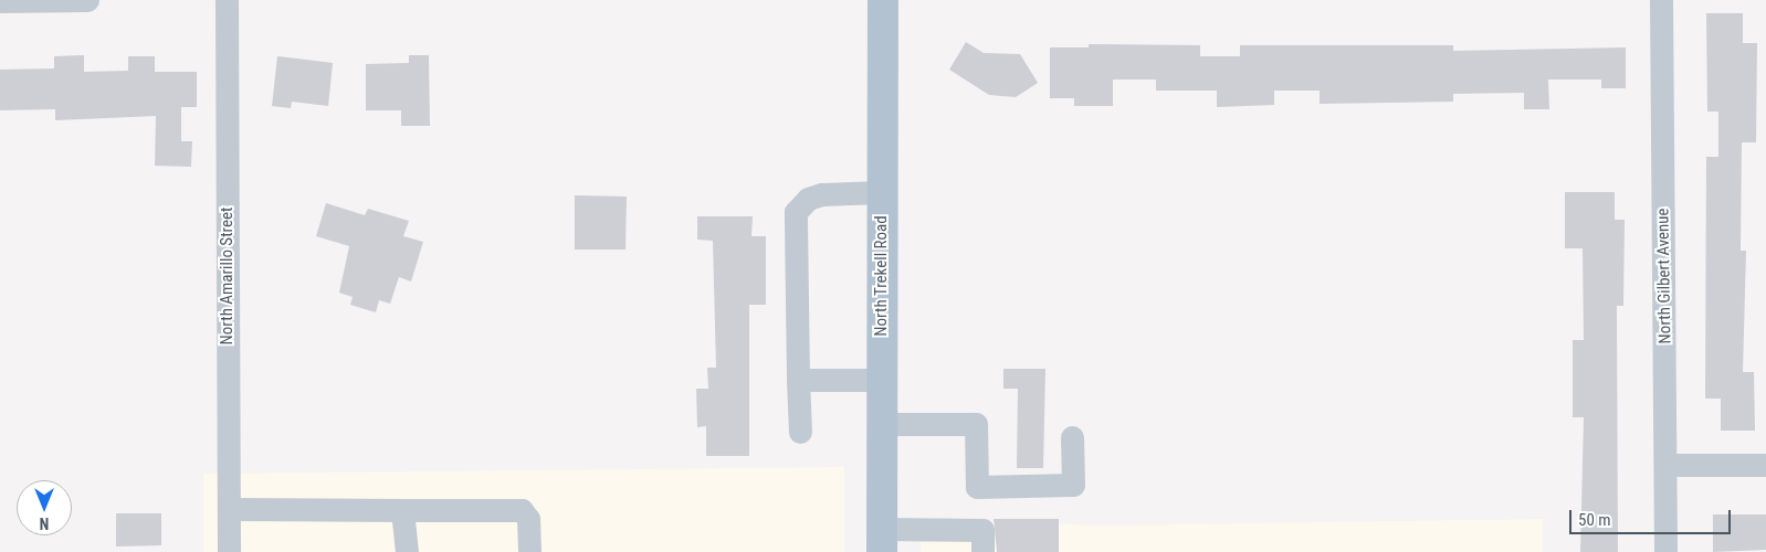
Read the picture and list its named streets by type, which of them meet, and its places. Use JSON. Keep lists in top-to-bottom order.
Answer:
{
  "streets": {
    "main road": ["North Trekell Road"],
    "street": ["North Amarillo Street", "North Gilbert Avenue"]
  },
  "scale_bar": "50 m",
  "north": "bottom"
}
